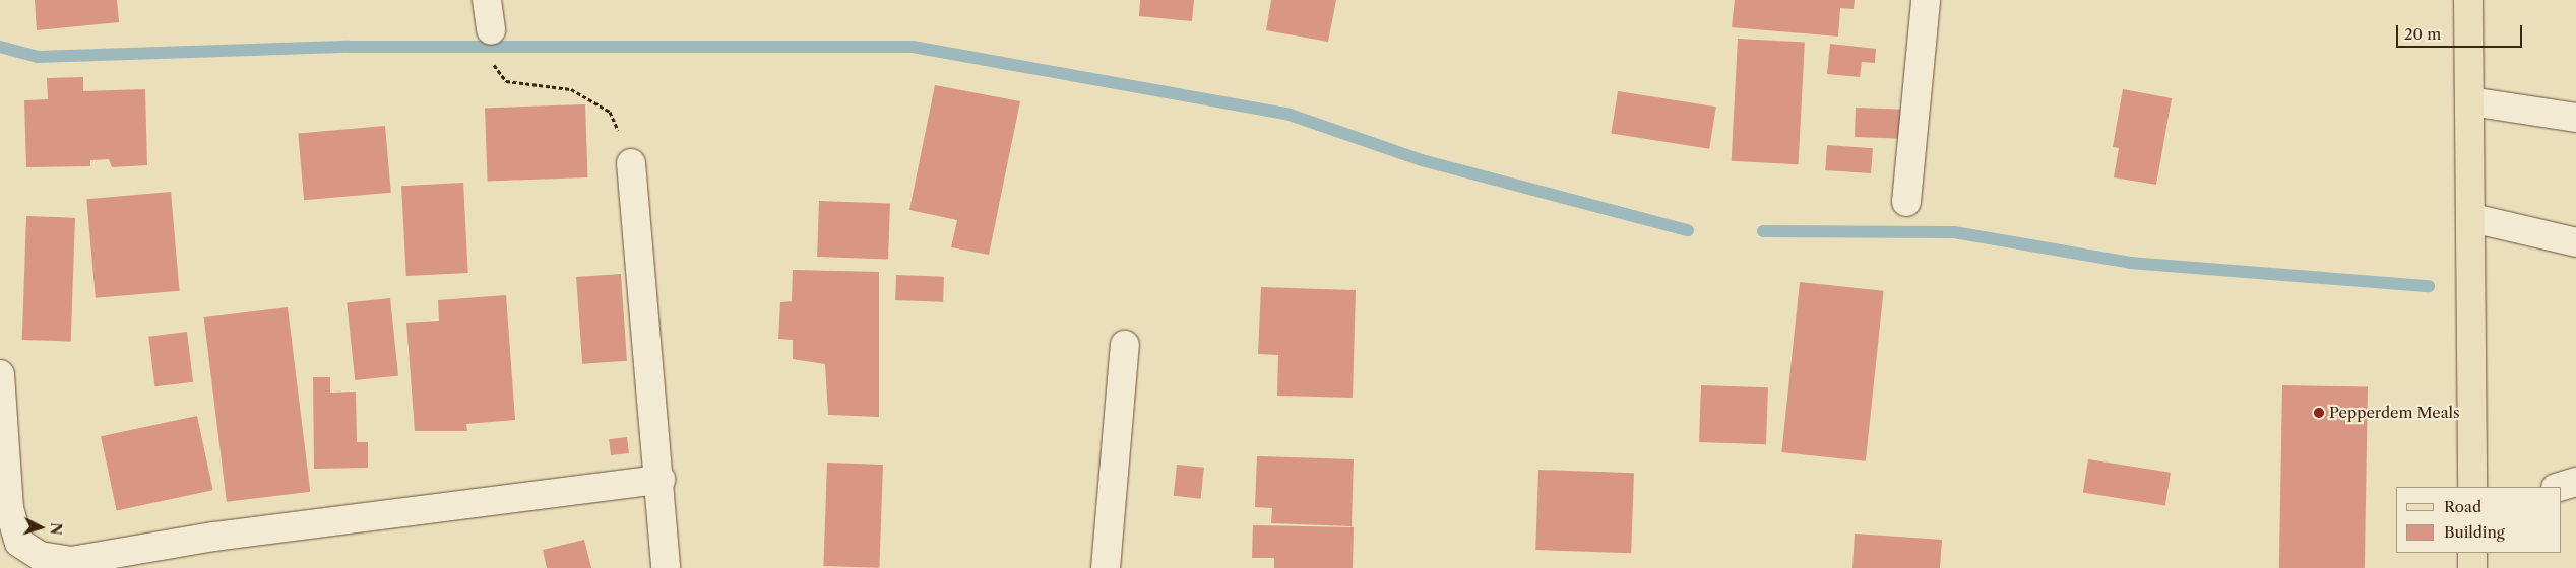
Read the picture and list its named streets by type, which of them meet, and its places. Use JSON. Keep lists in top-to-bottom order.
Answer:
{
  "places": ["Pepperdem Meals"],
  "legend": ["Road", "Building"],
  "scale_bar": "20 m",
  "north": "right"
}
